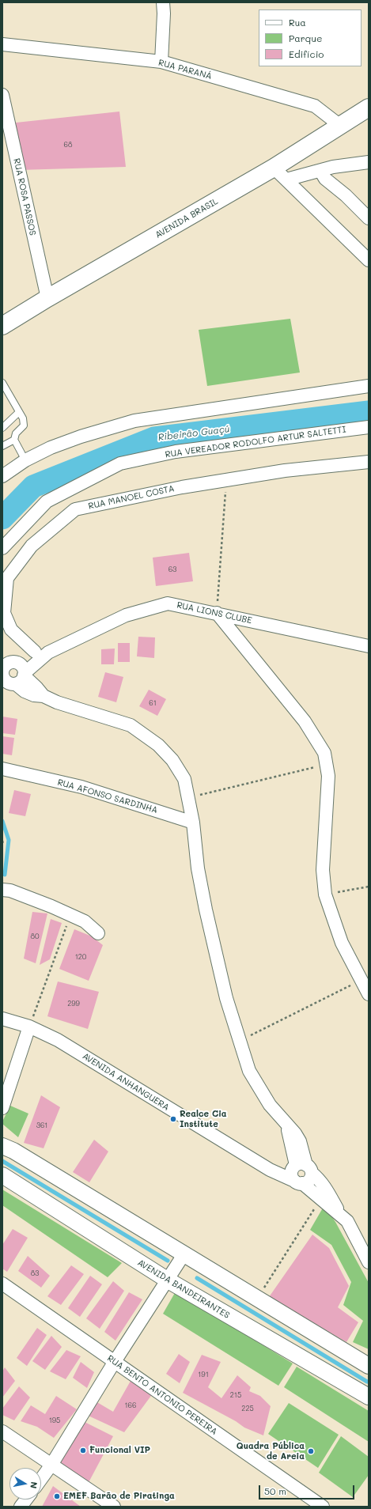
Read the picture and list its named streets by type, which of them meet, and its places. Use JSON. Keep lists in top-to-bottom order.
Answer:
{
  "streets": {
    "main road": ["AVENIDA BRASIL"],
    "street": [
      "RUA PARANÁ",
      "RUA ROSA PASSOS",
      "RUA VEREADOR RODOLFO ARTUR SALTETTI",
      "RUA MANOEL COSTA",
      "RUA LIONS CLUBE",
      "RUA AFONSO SARDINHA",
      "AVENIDA ANHANGUERA",
      "AVENIDA BANDEIRANTES",
      "RUA BENTO ANTONIO PEREIRA"
    ]
  },
  "crossings": [
    ["RUA PARANÁ", "AVENIDA BRASIL"],
    ["RUA ROSA PASSOS", "AVENIDA BRASIL"],
    ["RUA MANOEL COSTA", "RUA LIONS CLUBE"]
  ],
  "water": ["Ribeirão Guaçú"],
  "places": [
    "Realce Cia Institute",
    "Funcional VIP",
    "Quadra Pública de Areia",
    "EMEF Barão de Piratinga"
  ],
  "house_numbers": [
    "68",
    "63",
    "61",
    "80",
    "120",
    "299",
    "361",
    "83",
    "191",
    "215",
    "166",
    "225",
    "195"
  ],
  "legend": ["Rua", "Parque", "Edifício"],
  "scale_bar": "50 m",
  "north": "right"
}
